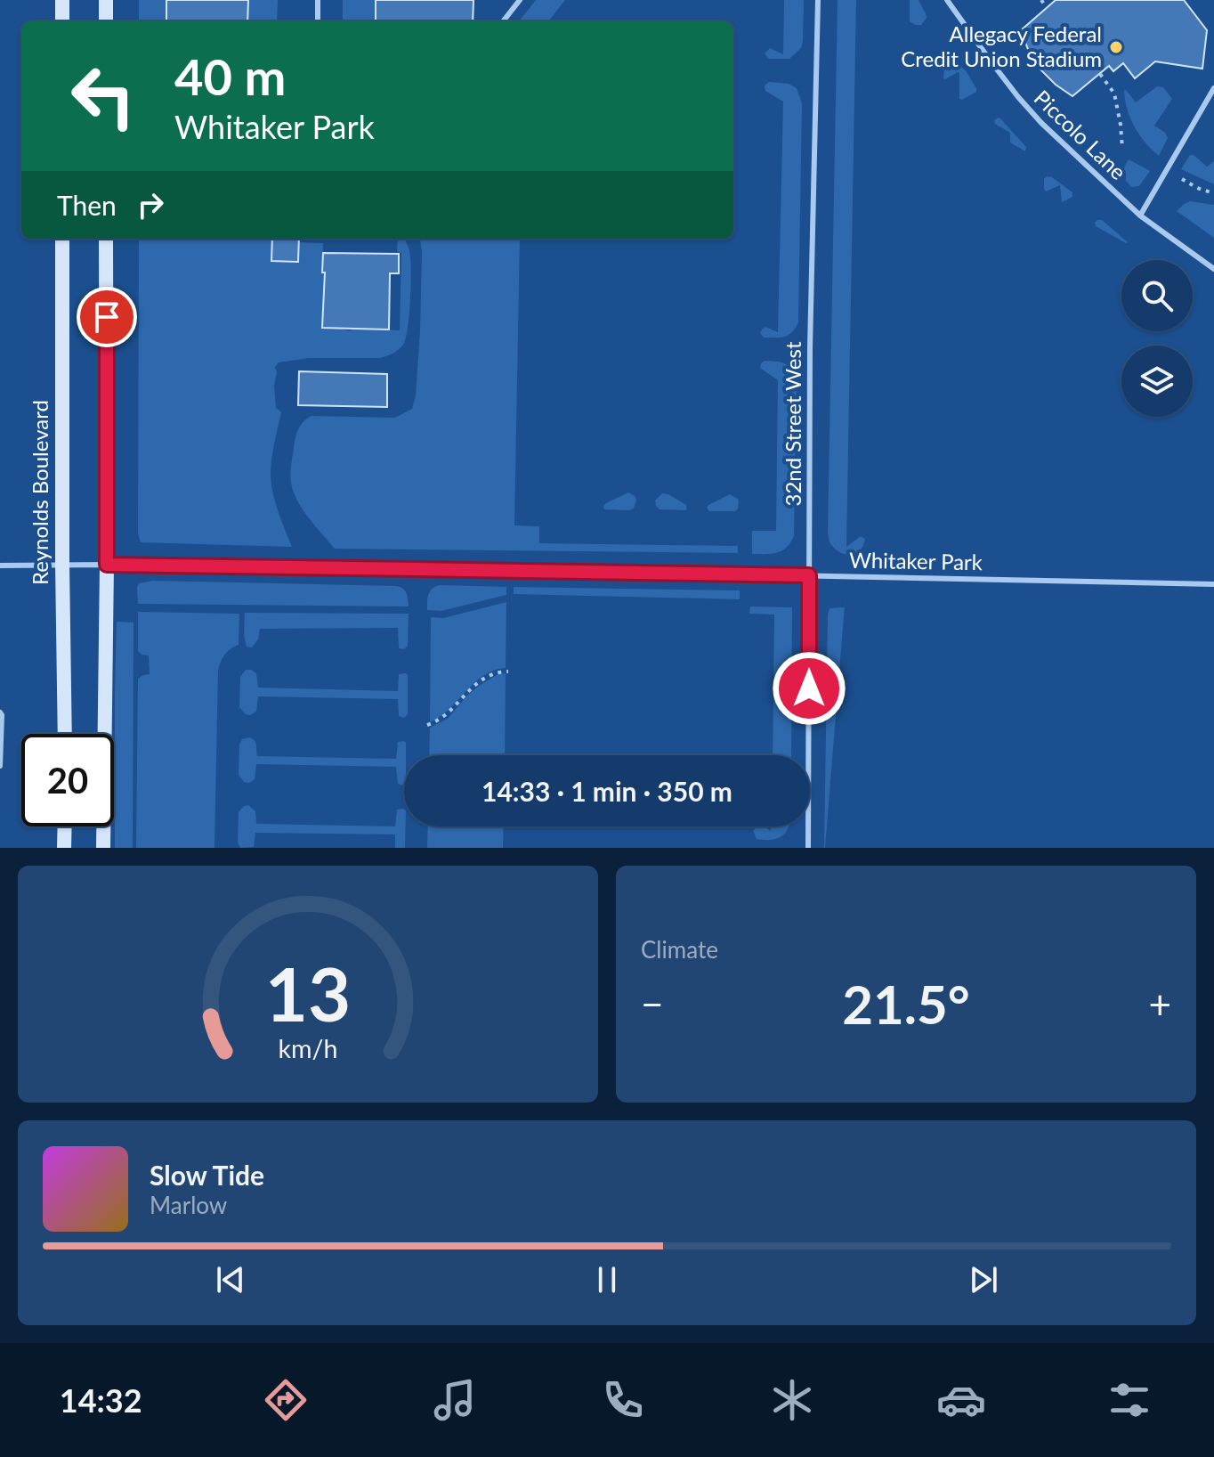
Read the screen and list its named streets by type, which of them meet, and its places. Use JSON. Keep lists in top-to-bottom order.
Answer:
{
  "streets": {
    "main road": ["Reynolds Boulevard"],
    "lane": ["Piccolo Lane", "32nd Street West", "Whitaker Park"]
  },
  "crossings": [
    ["32nd Street West", "Whitaker Park"],
    ["Reynolds Boulevard", "Whitaker Park"]
  ],
  "places": ["Allegacy Federal Credit Union Stadium"],
  "page": {
    "turn": ["40 m", "Whitaker Park"],
    "then": "Then",
    "limit": "20",
    "trip": "14:33 · 1 min · 350 m",
    "tile": "Climate",
    "heat": ["−", "21.5°", "+"],
    "song": ["Slow Tide", "Marlow"],
    "tabs": "14:32",
    "gauge": ["13", "km/h"]
  }
}
